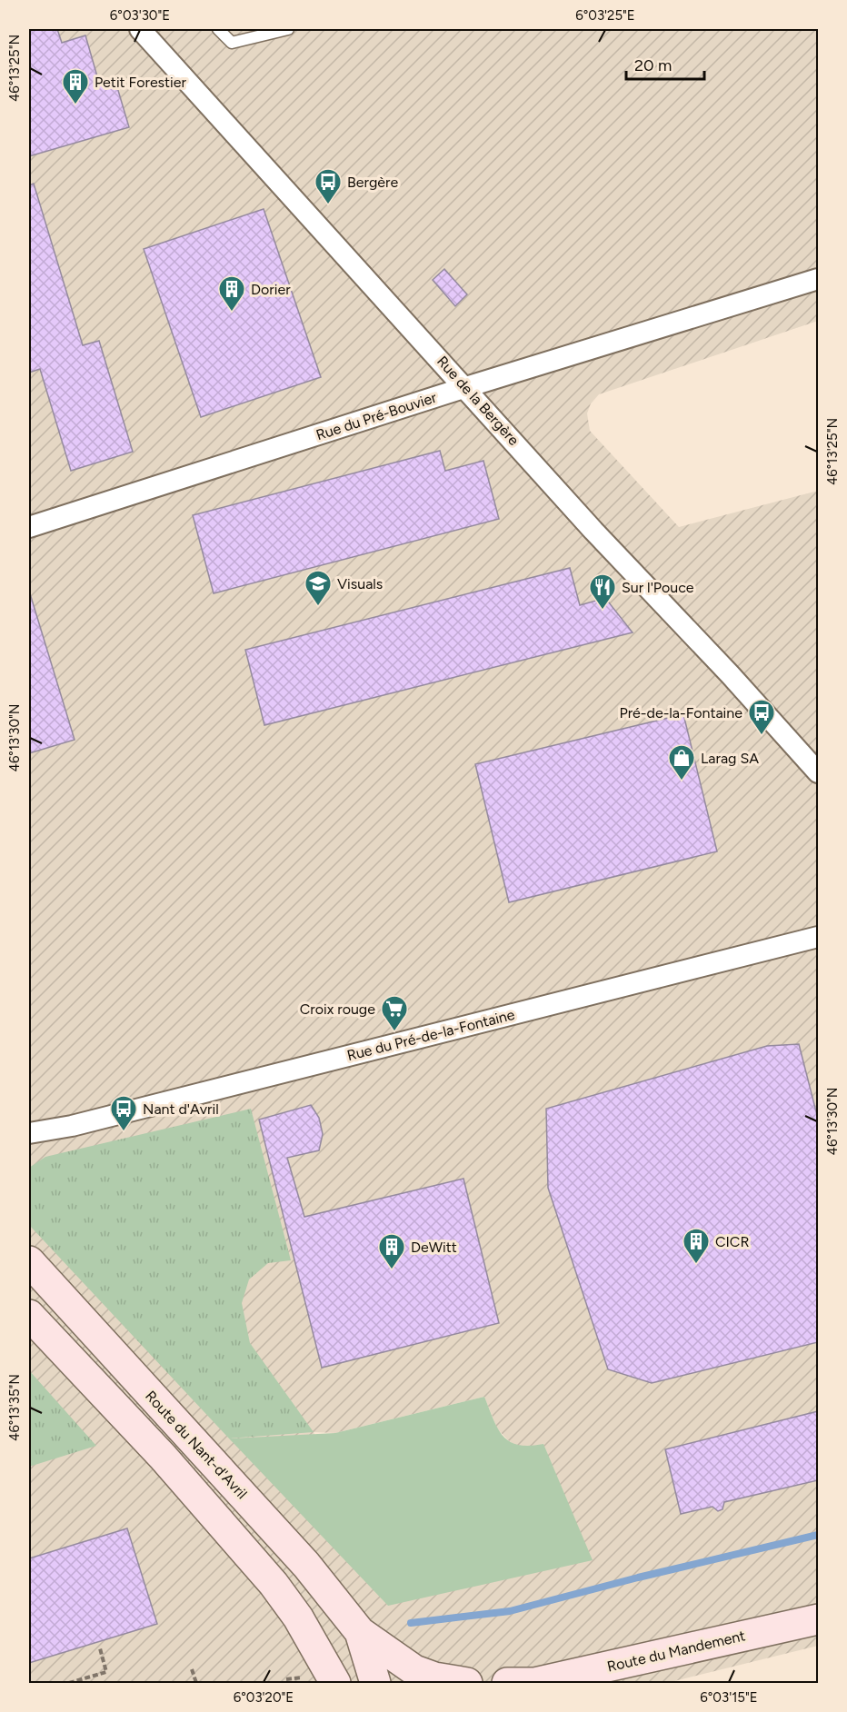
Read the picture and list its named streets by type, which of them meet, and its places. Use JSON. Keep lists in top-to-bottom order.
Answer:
{
  "streets": {
    "main road": ["Route du Nant-d'Avril", "Route du Mandement"],
    "street": ["Rue de la Bergère", "Rue du Pré-Bouvier", "Rue du Pré-de-la-Fontaine"]
  },
  "crossings": [
    ["Rue de la Bergère", "Rue du Pré-Bouvier"]
  ],
  "places": {
    "building": [
      "Petit Forestier",
      "Dorier",
      "CICR",
      "DeWitt"
    ],
    "bus stop": ["Bergère", "Pré-de-la-Fontaine", "Nant d'Avril"],
    "school or university": ["Visuals"],
    "restaurant": ["Sur l'Pouce"],
    "shop": ["Larag SA"],
    "supermarket": ["Croix rouge"]
  },
  "scale_bar": "20 m",
  "coordinates": [
    "6°03'30\"E",
    "6°03'25\"E",
    "46°13'25\"N",
    "46°13'30\"N",
    "46°13'35\"N",
    "6°03'20\"E",
    "6°03'15\"E"
  ]
}
